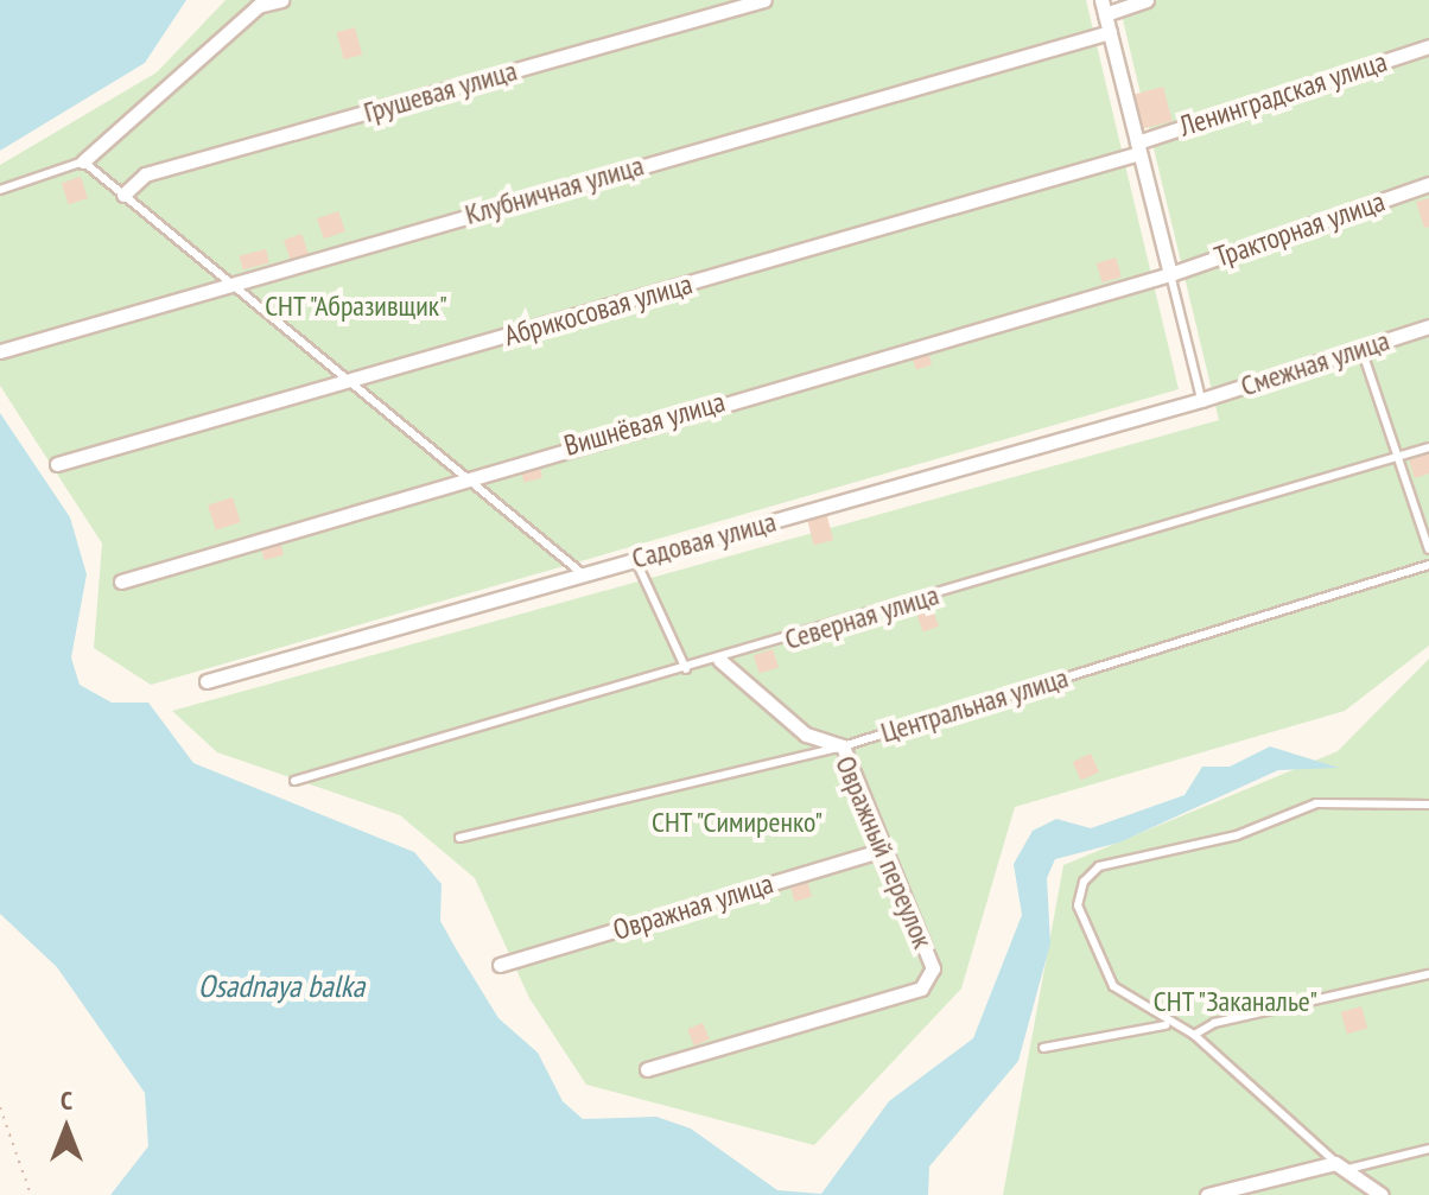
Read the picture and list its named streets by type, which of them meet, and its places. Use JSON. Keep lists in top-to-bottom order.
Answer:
{
  "streets": {
    "street": [
      "Грушевая улица",
      "Ленинградская улица",
      "Клубничная улица",
      "Тракторная улица",
      "Абрикосовая улица",
      "Смежная улица",
      "Вишнёвая улица",
      "Садовая улица",
      "Овражный переулок",
      "Овражная улица"
    ],
    "lane": ["Северная улица", "Центральная улица"]
  },
  "crossings": [
    ["Ленинградская улица", "Абрикосовая улица"],
    ["Тракторная улица", "Вишнёвая улица"],
    ["Смежная улица", "Садовая улица"],
    ["Северная улица", "Овражный переулок"],
    ["Центральная улица", "Овражный переулок"],
    ["Овражный переулок", "Овражная улица"]
  ],
  "water": ["Osadnaya balka"],
  "parks": ["СНТ \"Абразивщик\"", "СНТ \"Симиренко\"", "СНТ \"Заканалье\""],
  "north": "top"
}
